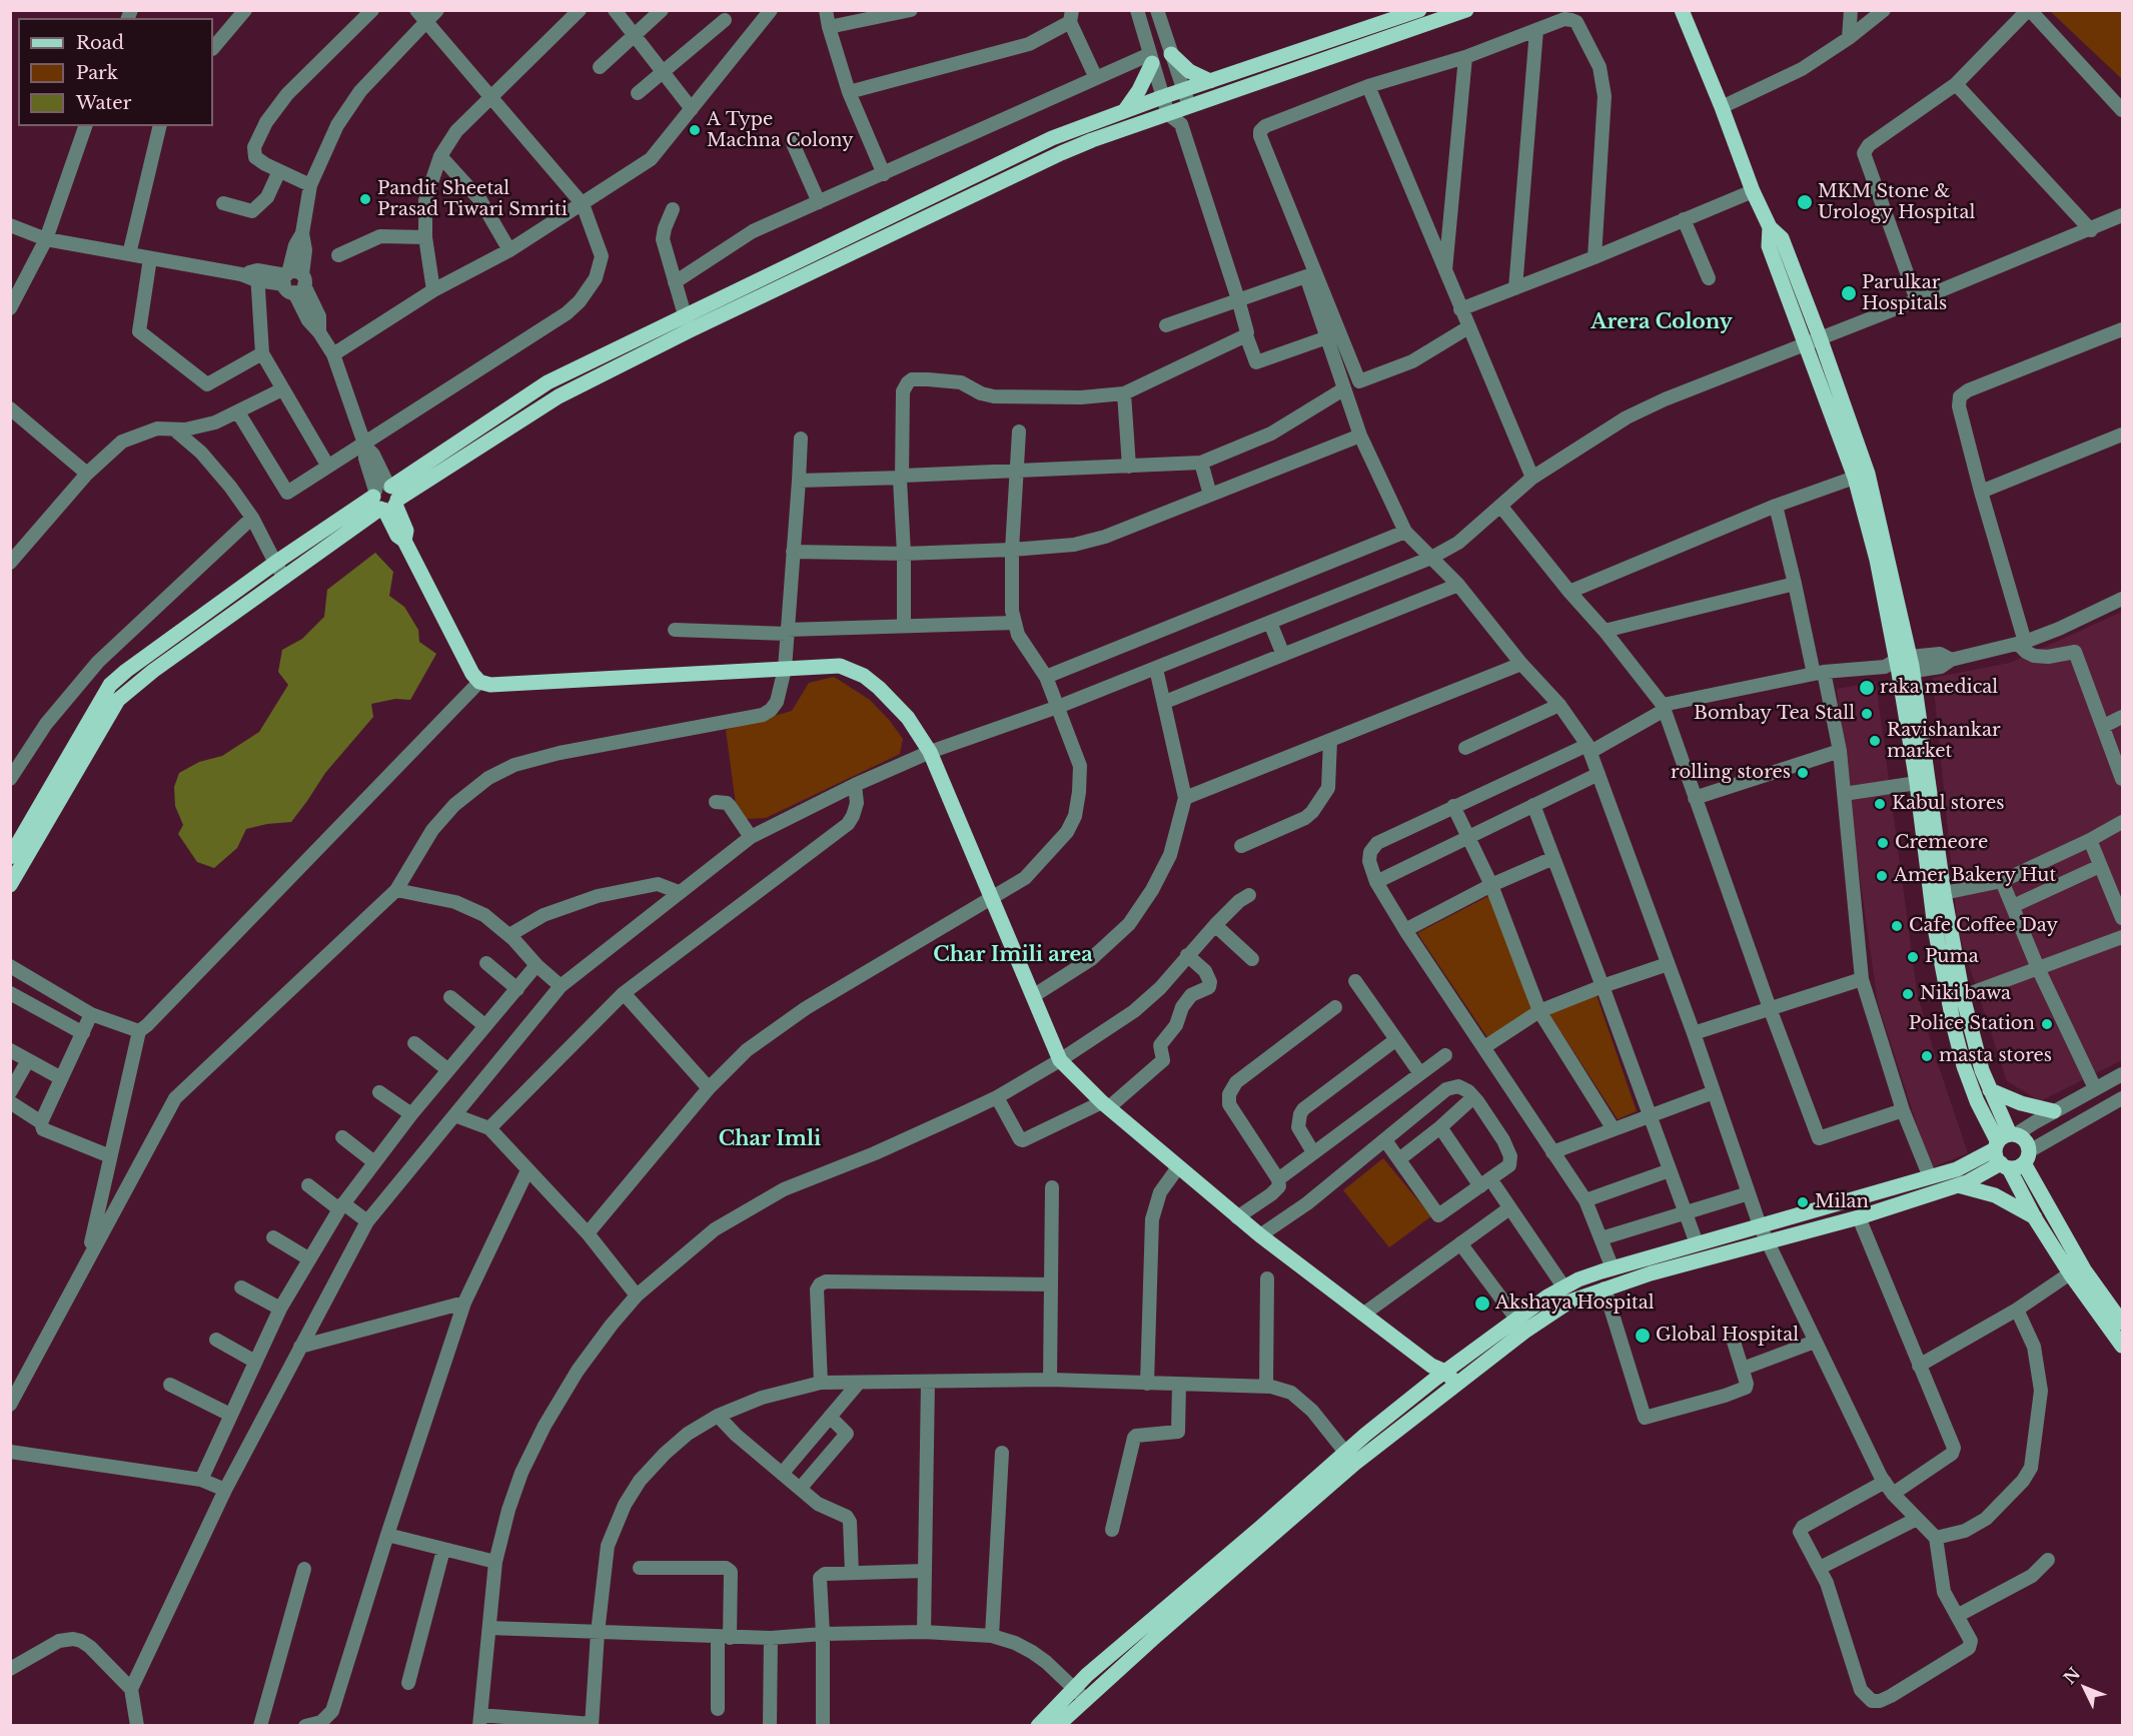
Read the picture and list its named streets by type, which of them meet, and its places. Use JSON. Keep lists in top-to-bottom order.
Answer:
{
  "districts": ["Arera Colony", "Char Imili area", "Char Imli"],
  "places": [
    "A Type Machna Colony",
    "Pandit Sheetal Prasad Tiwari Smriti",
    "MKM Stone & Urology Hospital",
    "Parulkar Hospitals",
    "raka medical",
    "Bombay Tea Stall",
    "Ravishankar market",
    "rolling stores",
    "Kabul stores",
    "Cremeore",
    "Amer Bakery Hut",
    "Cafe Coffee Day",
    "Puma",
    "Niki bawa",
    "Police Station",
    "masta stores",
    "Milan",
    "Akshaya Hospital",
    "Global Hospital"
  ],
  "legend": ["Road", "Park", "Water"],
  "north": "top left"
}
